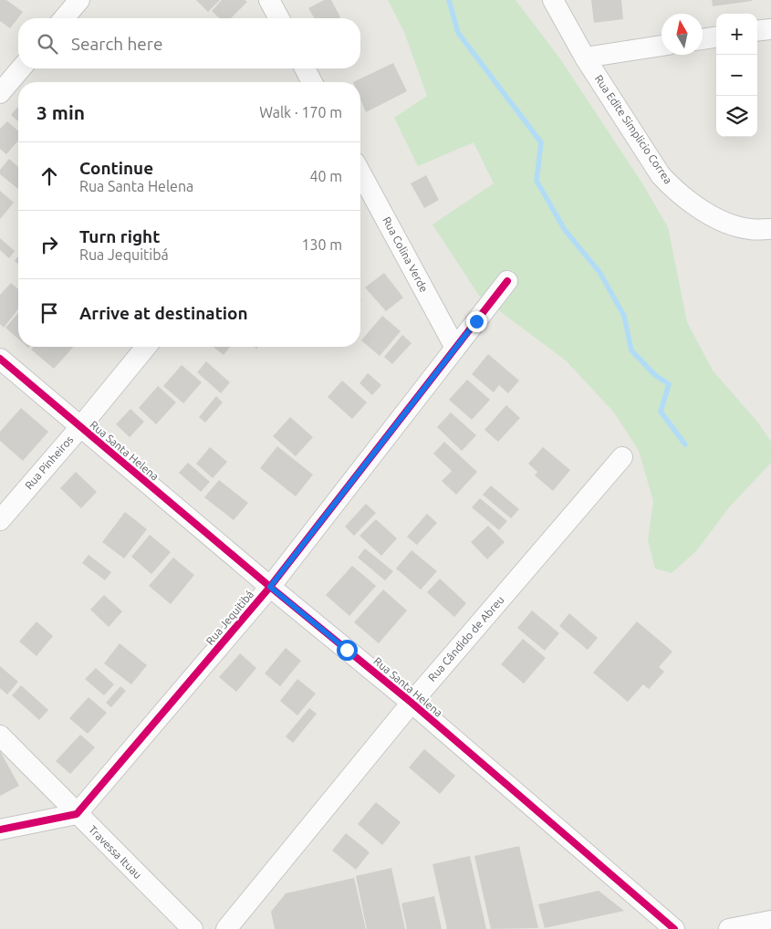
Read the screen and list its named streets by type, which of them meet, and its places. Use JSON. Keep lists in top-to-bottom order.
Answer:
{
  "streets": {
    "street": [
      "Rua Edite Simplicio Correa",
      "Rua Colina Verde",
      "Rua Santa Helena",
      "Rua Pinheiros",
      "Rua Jequitibá",
      "Rua Cândido de Abreu",
      "Travessa Ituau"
    ]
  },
  "crossings": [
    ["Rua Colina Verde", "Rua Jequitibá"],
    ["Rua Santa Helena", "Rua Pinheiros"],
    ["Rua Santa Helena", "Rua Jequitibá"],
    ["Rua Santa Helena", "Rua Cândido de Abreu"],
    ["Rua Jequitibá", "Travessa Ituau"]
  ],
  "north": "top",
  "page": {
    "map_buttons": ["+", "−"],
    "search": "Search here",
    "heading": ["3 min", "Walk · 170 m"],
    "list": [
      ["Continue", "Rua Santa Helena", "40 m"],
      ["Turn right", "Rua Jequitibá", "130 m"],
      "Arrive at destination"
    ]
  }
}
